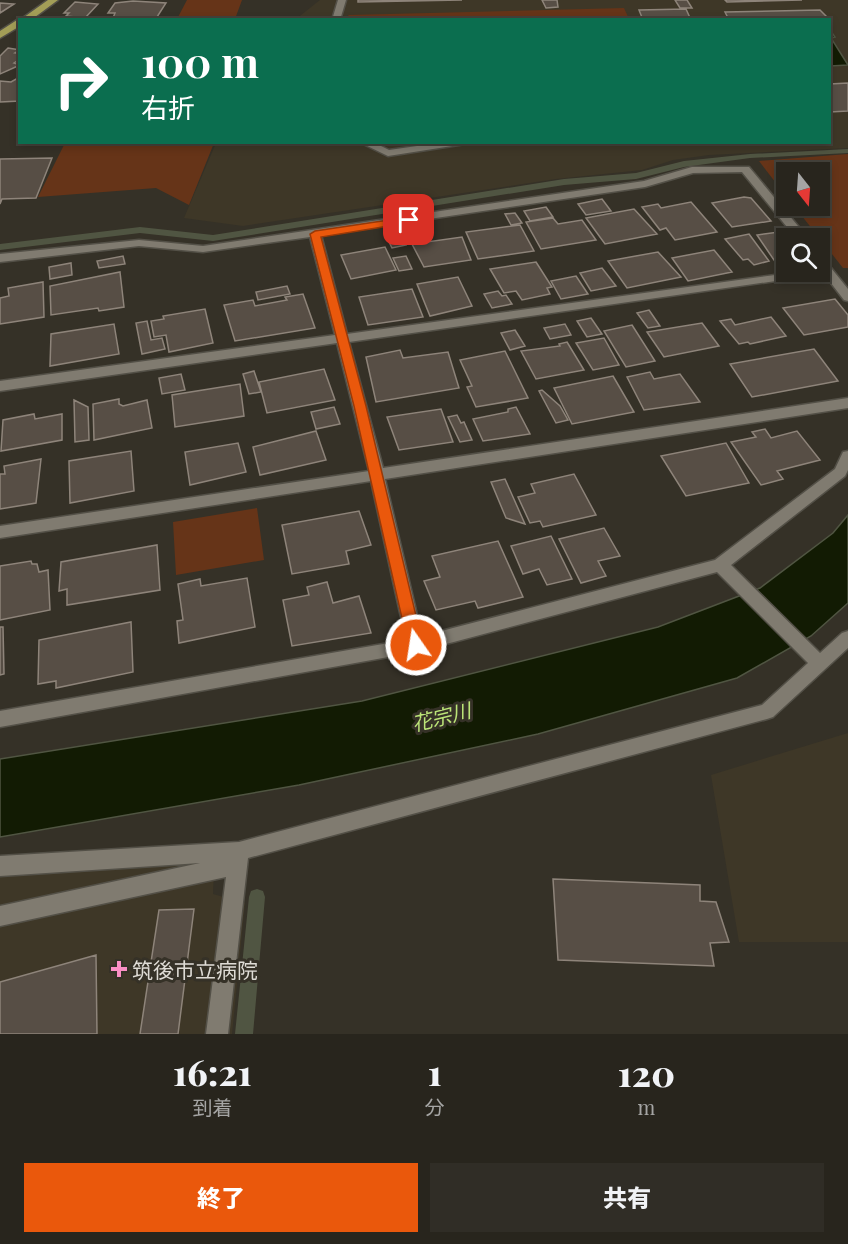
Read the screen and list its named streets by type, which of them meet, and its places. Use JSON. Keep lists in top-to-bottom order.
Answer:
{
  "water": ["花宗川"],
  "places": {
    "health": ["筑後市立病院"]
  },
  "north": "bottom",
  "page": {
    "turn": ["100 m", "右折"],
    "eta": [
      "16:21",
      "到着",
      "1",
      "分",
      "120",
      "m"
    ],
    "buttons": ["終了", "共有"]
  }
}
